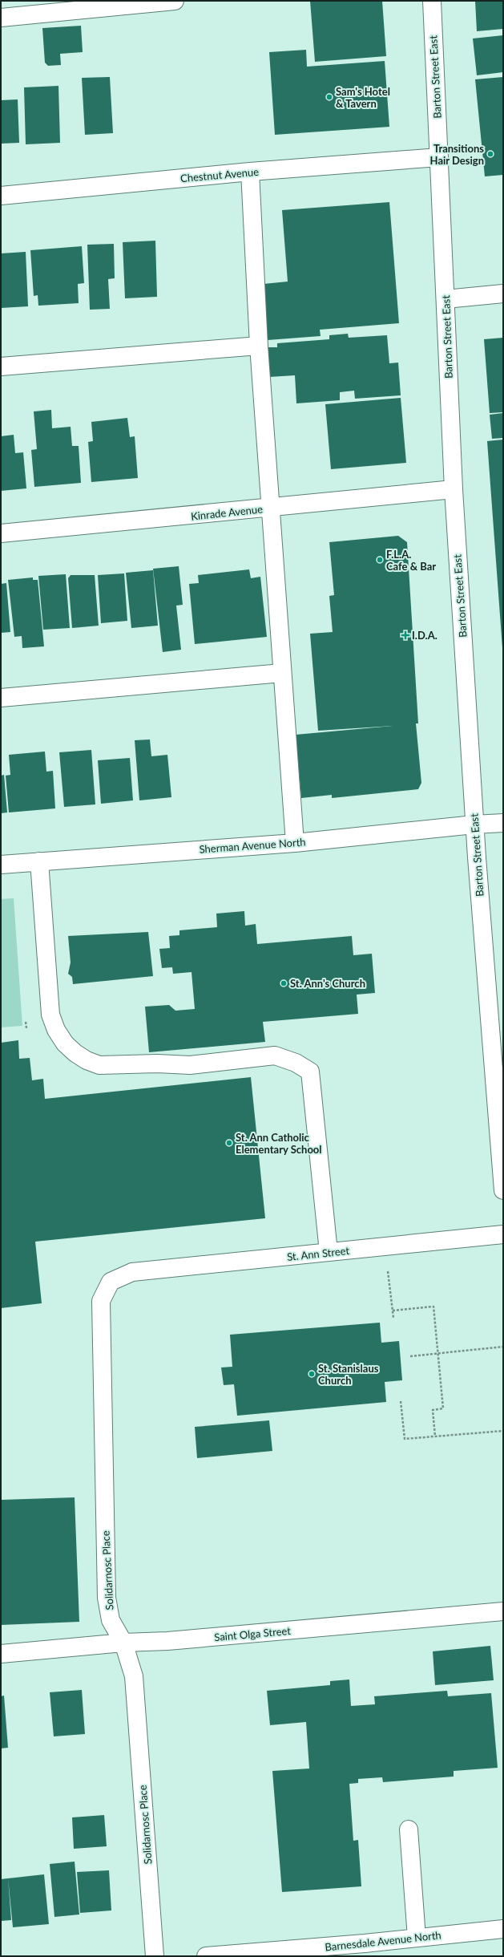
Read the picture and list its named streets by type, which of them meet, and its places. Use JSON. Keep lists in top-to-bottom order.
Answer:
{
  "streets": {
    "street": [
      "Barton Street East",
      "Chestnut Avenue",
      "Kinrade Avenue",
      "Sherman Avenue North",
      "St. Ann Street",
      "Solidarnosc Place",
      "Saint Olga Street",
      "Barnesdale Avenue North"
    ]
  },
  "crossings": [
    ["Barton Street East", "Chestnut Avenue"],
    ["Barton Street East", "Kinrade Avenue"],
    ["Barton Street East", "Sherman Avenue North"],
    ["St. Ann Street", "Solidarnosc Place"],
    ["Solidarnosc Place", "Saint Olga Street"]
  ],
  "places": {
    "other": [
      "Sam's Hotel & Tavern",
      "Transitions Hair Design",
      "F.L.A. Cafe & Bar",
      "St. Ann's Church",
      "St. Ann Catholic Elementary School",
      "St. Stanislaus Church"
    ],
    "health": ["I.D.A."]
  }
}
